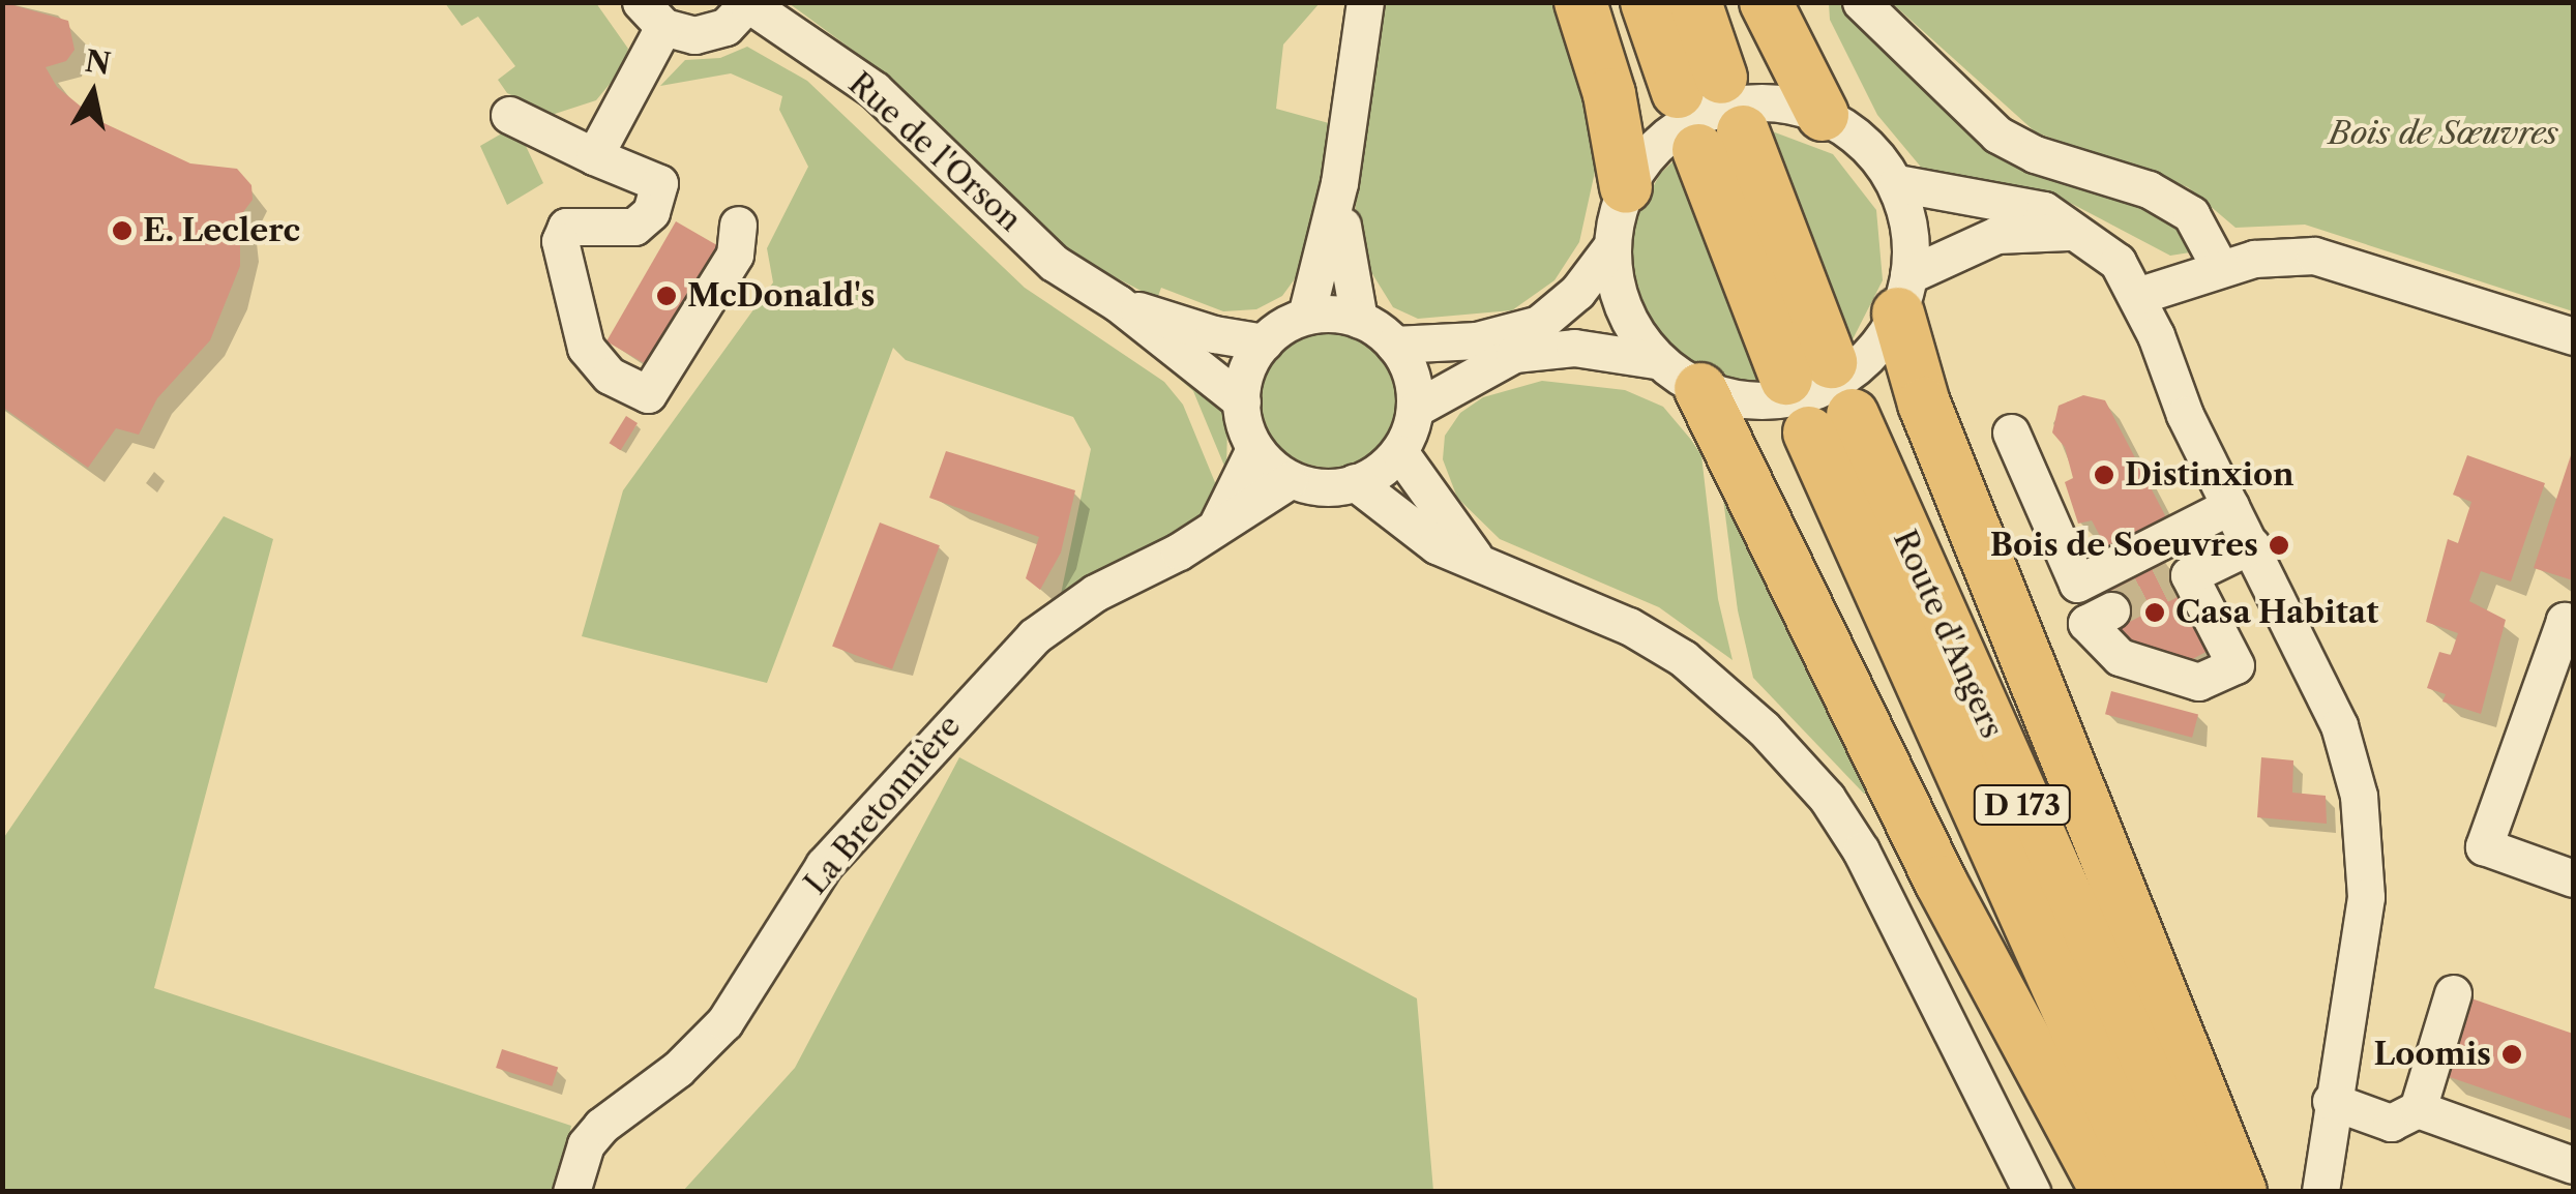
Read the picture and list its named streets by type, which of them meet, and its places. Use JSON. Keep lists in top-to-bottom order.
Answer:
{
  "streets": {
    "highway": ["Route d'Angers", "D 173"],
    "street": ["Rue de l'Orson", "La Bretonnière"]
  },
  "crossings": [
    ["Rue de l'Orson", "La Bretonnière"]
  ],
  "parks": ["Bois de Sœuvres"],
  "places": [
    "E. Leclerc",
    "McDonald's",
    "Distinxion",
    "Bois de Soeuvres",
    "Casa Habitat",
    "Loomis"
  ],
  "north": "top"
}
